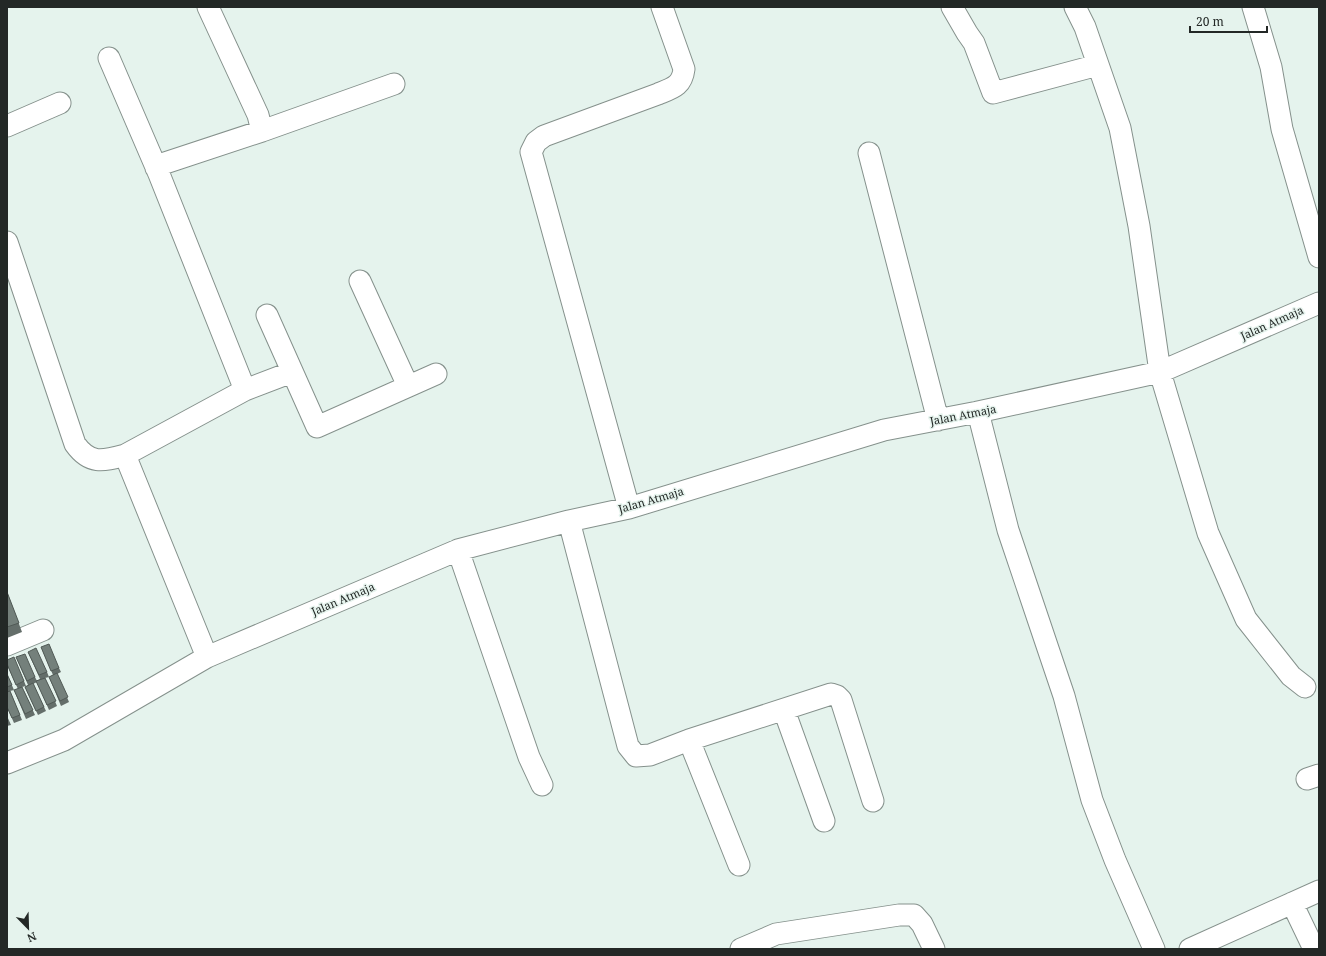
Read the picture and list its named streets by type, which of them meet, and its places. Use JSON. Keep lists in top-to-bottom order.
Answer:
{
  "streets": {
    "street": ["Jalan Atmaja"]
  },
  "scale_bar": "20 m",
  "north": "bottom right"
}
